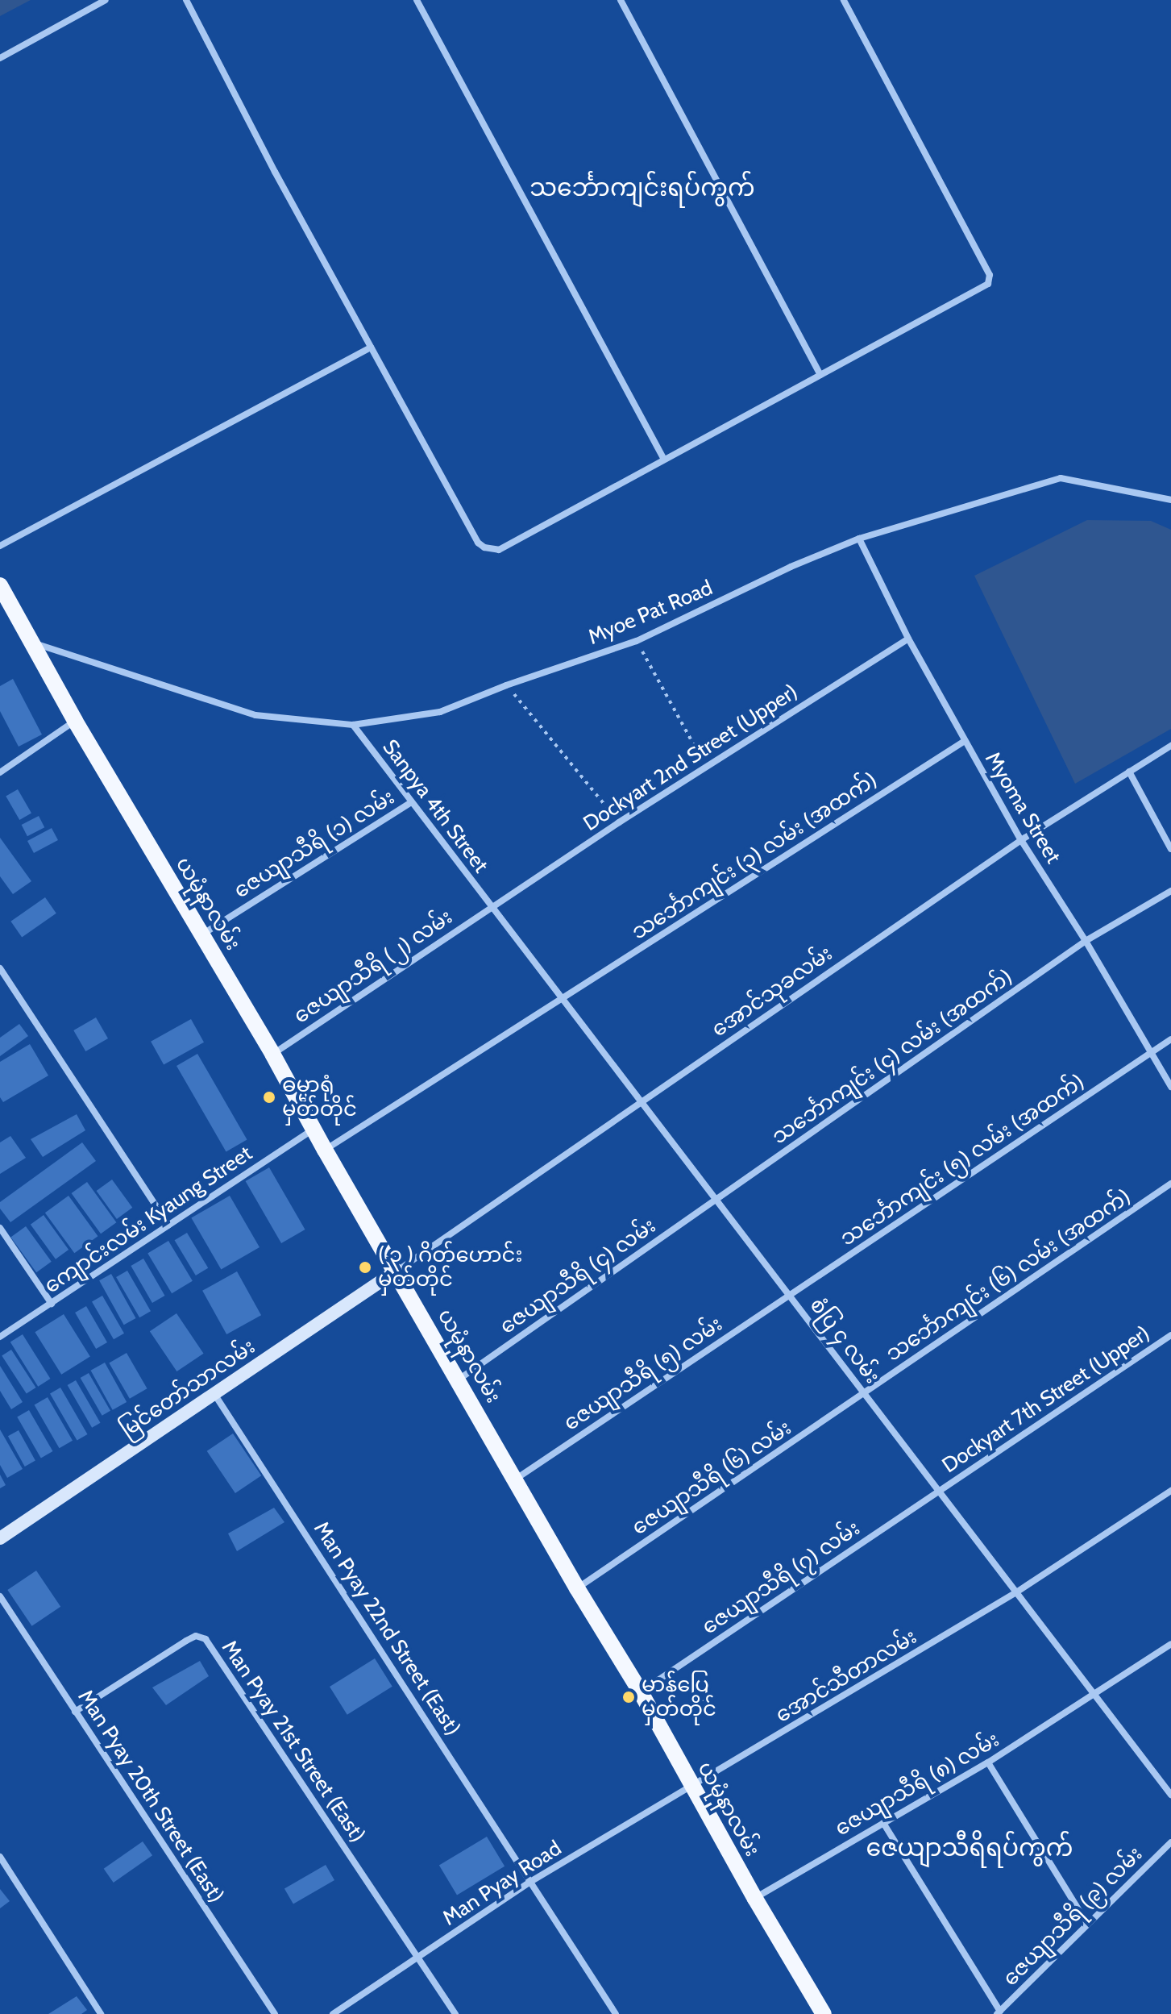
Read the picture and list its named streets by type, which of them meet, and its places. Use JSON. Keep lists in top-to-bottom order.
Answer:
{
  "streets": {
    "main road": ["ယမုံနာလမ်း", "မြင်တော်သာလမ်း"],
    "street": [
      "Myoe Pat Road",
      "Dockyart 2nd Street (Upper)",
      "Sanpya 4th Street",
      "Myoma Street",
      "ဇေယျာသီရိ (၁) လမ်း",
      "သင်္ဘောကျင်း (၃) လမ်း (အထက်)",
      "ဇေယျာသီရိ (၂) လမ်း",
      "အောင်သုခလမ်း",
      "သင်္ဘောကျင်း (၄) လမ်း (အထက်)",
      "သင်္ဘောကျင်း (၅) လမ်း (အထက်)",
      "ကျောင်းလမ်း Kyaung Street",
      "သင်္ဘောကျင်း (၆) လမ်း (အထက်)",
      "ဇေယျာသီရိ (၄) လမ်း",
      "စံပြ ၄ လမ်း",
      "ဇေယျာသီရိ (၅) လမ်း",
      "Dockyart 7th Street (Upper)",
      "ဇေယျာသီရိ (၆) လမ်း",
      "ဇေယျာသီရိ (၇) လမ်း",
      "Man Pyay 22nd Street (East)",
      "အောင်သီတာလမ်း",
      "Man Pyay 21st Street (East)",
      "ဇေယျာသီရိ (၈) လမ်း",
      "Man Pyay 20th Street (East)",
      "Man Pyay Road",
      "ဇေယျာသီရိ (၉) လမ်း"
    ]
  },
  "crossings": [
    ["Myoe Pat Road", "Sanpya 4th Street"],
    ["Myoe Pat Road", "Myoma Street"],
    ["Myoe Pat Road", "ယမုံနာလမ်း"],
    ["Dockyart 2nd Street (Upper)", "Sanpya 4th Street"],
    ["Dockyart 2nd Street (Upper)", "Myoma Street"],
    ["Dockyart 2nd Street (Upper)", "ဇေယျာသီရိ (၂) လမ်း"],
    ["Dockyart 2nd Street (Upper)", "စံပြ ၄ လမ်း"],
    ["Sanpya 4th Street", "ဇေယျာသီရိ (၁) လမ်း"],
    ["Sanpya 4th Street", "ဇေယျာသီရိ (၂) လမ်း"],
    ["Sanpya 4th Street", "စံပြ ၄ လမ်း"],
    ["Myoma Street", "သင်္ဘောကျင်း (၃) လမ်း (အထက်)"],
    ["Myoma Street", "အောင်သုခလမ်း"],
    ["Myoma Street", "သင်္ဘောကျင်း (၄) လမ်း (အထက်)"],
    ["Myoma Street", "သင်္ဘောကျင်း (၅) လမ်း (အထက်)"],
    ["ဇေယျာသီရိ (၁) လမ်း", "ယမုံနာလမ်း"],
    ["သင်္ဘောကျင်း (၃) လမ်း (အထက်)", "ယမုံနာလမ်း"],
    ["သင်္ဘောကျင်း (၃) လမ်း (အထက်)", "စံပြ ၄ လမ်း"],
    ["ယမုံနာလမ်း", "ဇေယျာသီရိ (၂) လမ်း"],
    ["ယမုံနာလမ်း", "အောင်သုခလမ်း"],
    ["ယမုံနာလမ်း", "ကျောင်းလမ်း Kyaung Street"],
    ["ယမုံနာလမ်း", "ဇေယျာသီရိ (၄) လမ်း"],
    ["ယမုံနာလမ်း", "ဇေယျာသီရိ (၅) လမ်း"],
    ["ယမုံနာလမ်း", "မြင်တော်သာလမ်း"],
    ["ယမုံနာလမ်း", "ဇေယျာသီရိ (၆) လမ်း"],
    ["ယမုံနာလမ်း", "ဇေယျာသီရိ (၇) လမ်း"],
    ["ယမုံနာလမ်း", "အောင်သီတာလမ်း"],
    ["ယမုံနာလမ်း", "ဇေယျာသီရိ (၈) လမ်း"],
    ["ယမုံနာလမ်း", "Man Pyay Road"],
    ["ဇေယျာသီရိ (၂) လမ်း", "စံပြ ၄ လမ်း"],
    ["အောင်သုခလမ်း", "စံပြ ၄ လမ်း"],
    ["အောင်သုခလမ်း", "မြင်တော်သာလမ်း"],
    ["သင်္ဘောကျင်း (၄) လမ်း (အထက်)", "ဇေယျာသီရိ (၄) လမ်း"],
    ["သင်္ဘောကျင်း (၄) လမ်း (အထက်)", "စံပြ ၄ လမ်း"],
    ["သင်္ဘောကျင်း (၅) လမ်း (အထက်)", "စံပြ ၄ လမ်း"],
    ["သင်္ဘောကျင်း (၅) လမ်း (အထက်)", "ဇေယျာသီရိ (၅) လမ်း"],
    ["သင်္ဘောကျင်း (၆) လမ်း (အထက်)", "စံပြ ၄ လမ်း"],
    ["သင်္ဘောကျင်း (၆) လမ်း (အထက်)", "ဇေယျာသီရိ (၆) လမ်း"],
    ["ဇေယျာသီရိ (၄) လမ်း", "စံပြ ၄ လမ်း"],
    ["စံပြ ၄ လမ်း", "ဇေယျာသီရိ (၅) လမ်း"],
    ["စံပြ ၄ လမ်း", "Dockyart 7th Street (Upper)"],
    ["စံပြ ၄ လမ်း", "ဇေယျာသီရိ (၆) လမ်း"],
    ["စံပြ ၄ လမ်း", "ဇေယျာသီရိ (၇) လမ်း"],
    ["စံပြ ၄ လမ်း", "အောင်သီတာလမ်း"],
    ["စံပြ ၄ လမ်း", "ဇေယျာသီရိ (၈) လမ်း"],
    ["မြင်တော်သာလမ်း", "Man Pyay 22nd Street (East)"],
    ["Dockyart 7th Street (Upper)", "ဇေယျာသီရိ (၇) လမ်း"],
    ["Man Pyay 22nd Street (East)", "Man Pyay Road"],
    ["အောင်သီတာလမ်း", "Man Pyay Road"],
    ["Man Pyay 21st Street (East)", "Man Pyay 20th Street (East)"],
    ["Man Pyay 21st Street (East)", "Man Pyay Road"]
  ],
  "districts": ["သင်္ဘောကျင်းရပ်ကွက်", "ဇေယျာသီရိရပ်ကွက်"],
  "places": ["ဓမ္မာရုံ မှတ်တိုင်", "( ၃ ) ဂိတ်ဟောင်း မှတ်တိုင်", "မာန်ပြေ မှတ်တိုင်"]
}
